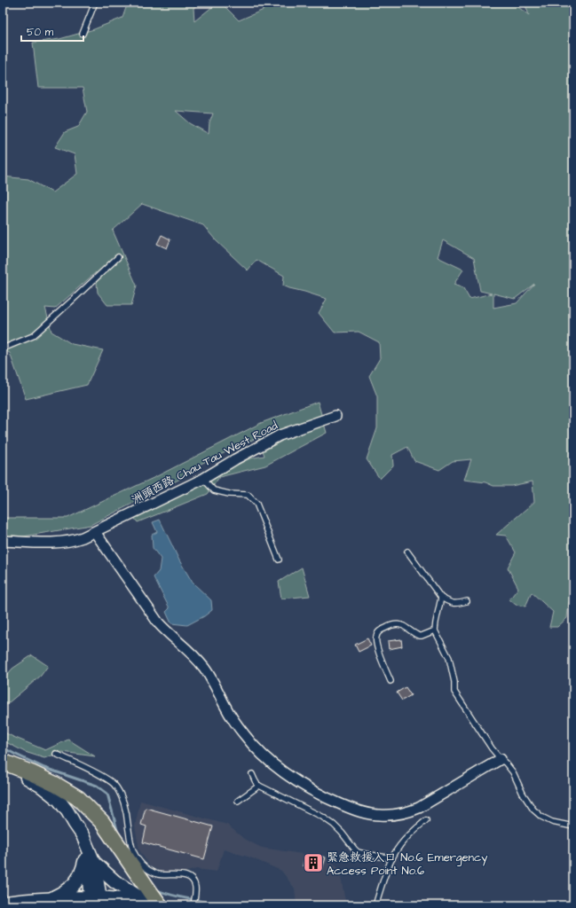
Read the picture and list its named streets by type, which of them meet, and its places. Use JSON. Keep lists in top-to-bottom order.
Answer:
{
  "streets": {
    "street": ["洲頭西路 Chau Tau West Road"]
  },
  "places": {
    "building": ["緊急救援入口 No.6 Emergency Access Point No.6"]
  },
  "scale_bar": "50 m"
}
